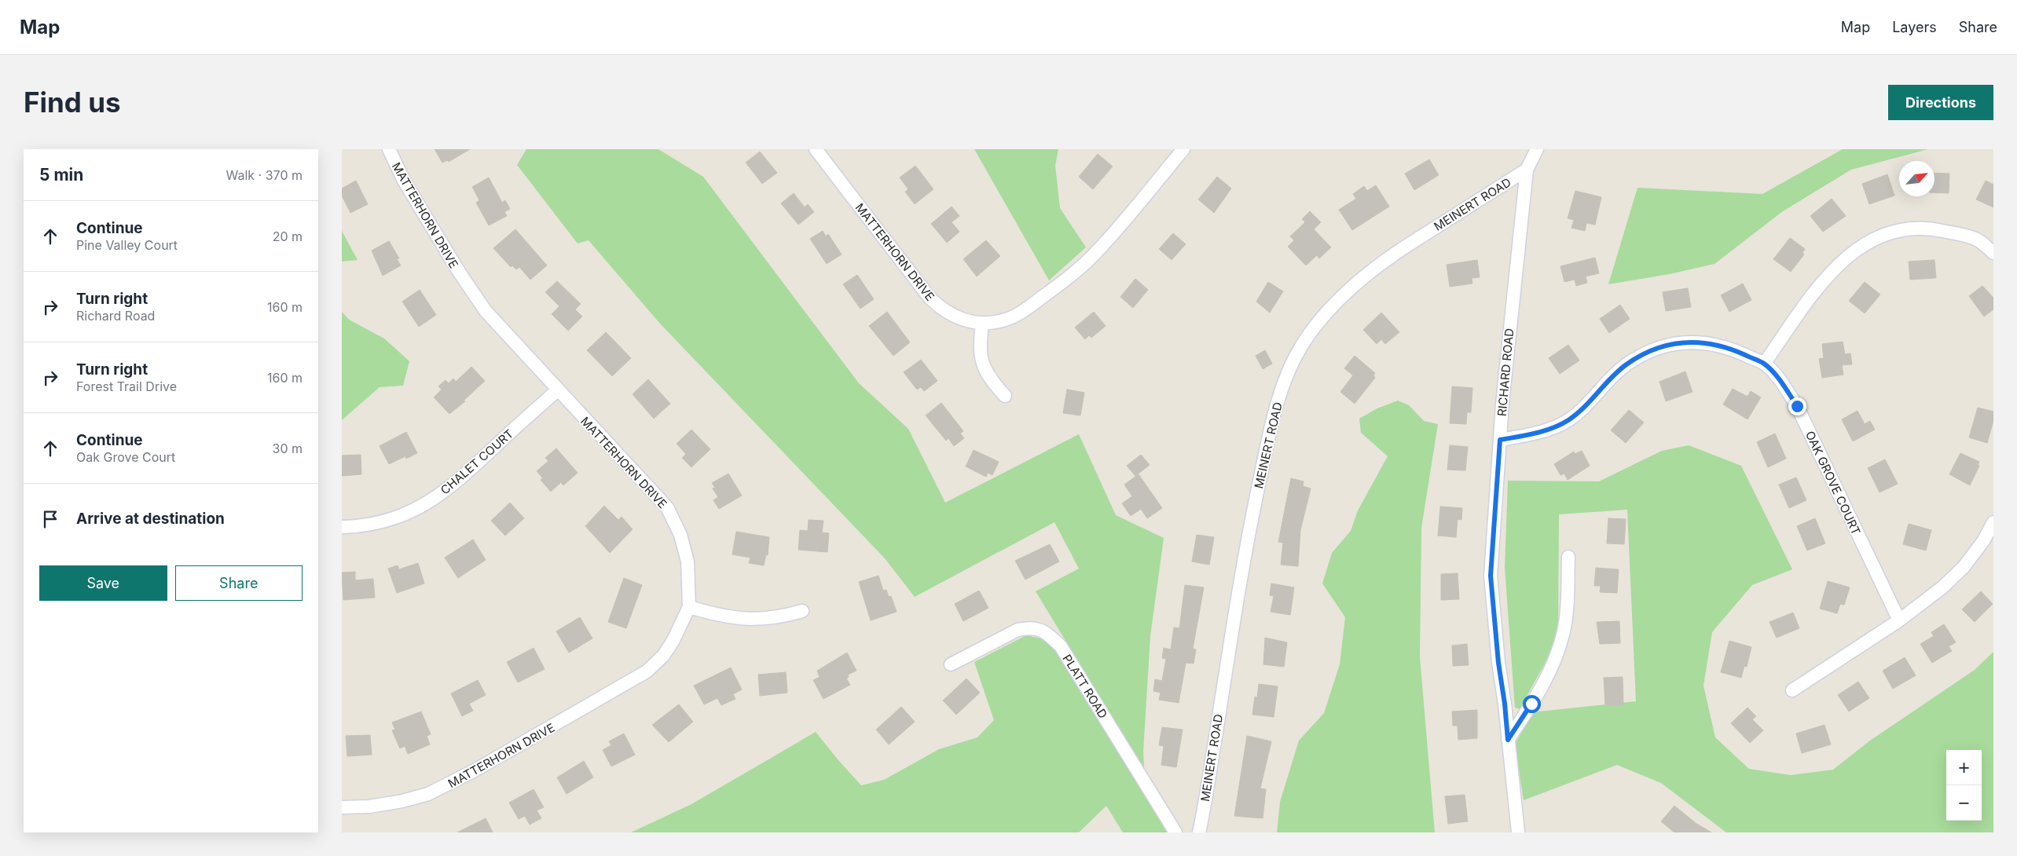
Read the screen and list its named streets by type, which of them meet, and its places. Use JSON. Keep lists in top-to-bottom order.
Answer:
{
  "streets": {
    "street": [
      "MEINERT ROAD",
      "MATTERHORN DRIVE",
      "RICHARD ROAD",
      "CHALET COURT",
      "OAK GROVE COURT",
      "PLATT ROAD"
    ]
  },
  "crossings": [
    ["MEINERT ROAD", "RICHARD ROAD"],
    ["MATTERHORN DRIVE", "CHALET COURT"]
  ],
  "north": "top right",
  "page": {
    "header": "Map",
    "nav": ["Map", "Layers", "Share"],
    "buttons": [
      "Directions",
      ["Save", "Share"]
    ],
    "title": "Find us",
    "heading": ["5 min", "Walk · 370 m"],
    "list": [
      ["Continue", "Pine Valley Court", "20 m"],
      ["Turn right", "Richard Road", "160 m"],
      ["Turn right", "Forest Trail Drive", "160 m"],
      ["Continue", "Oak Grove Court", "30 m"],
      "Arrive at destination"
    ],
    "map_buttons": ["+", "−"]
  }
}
